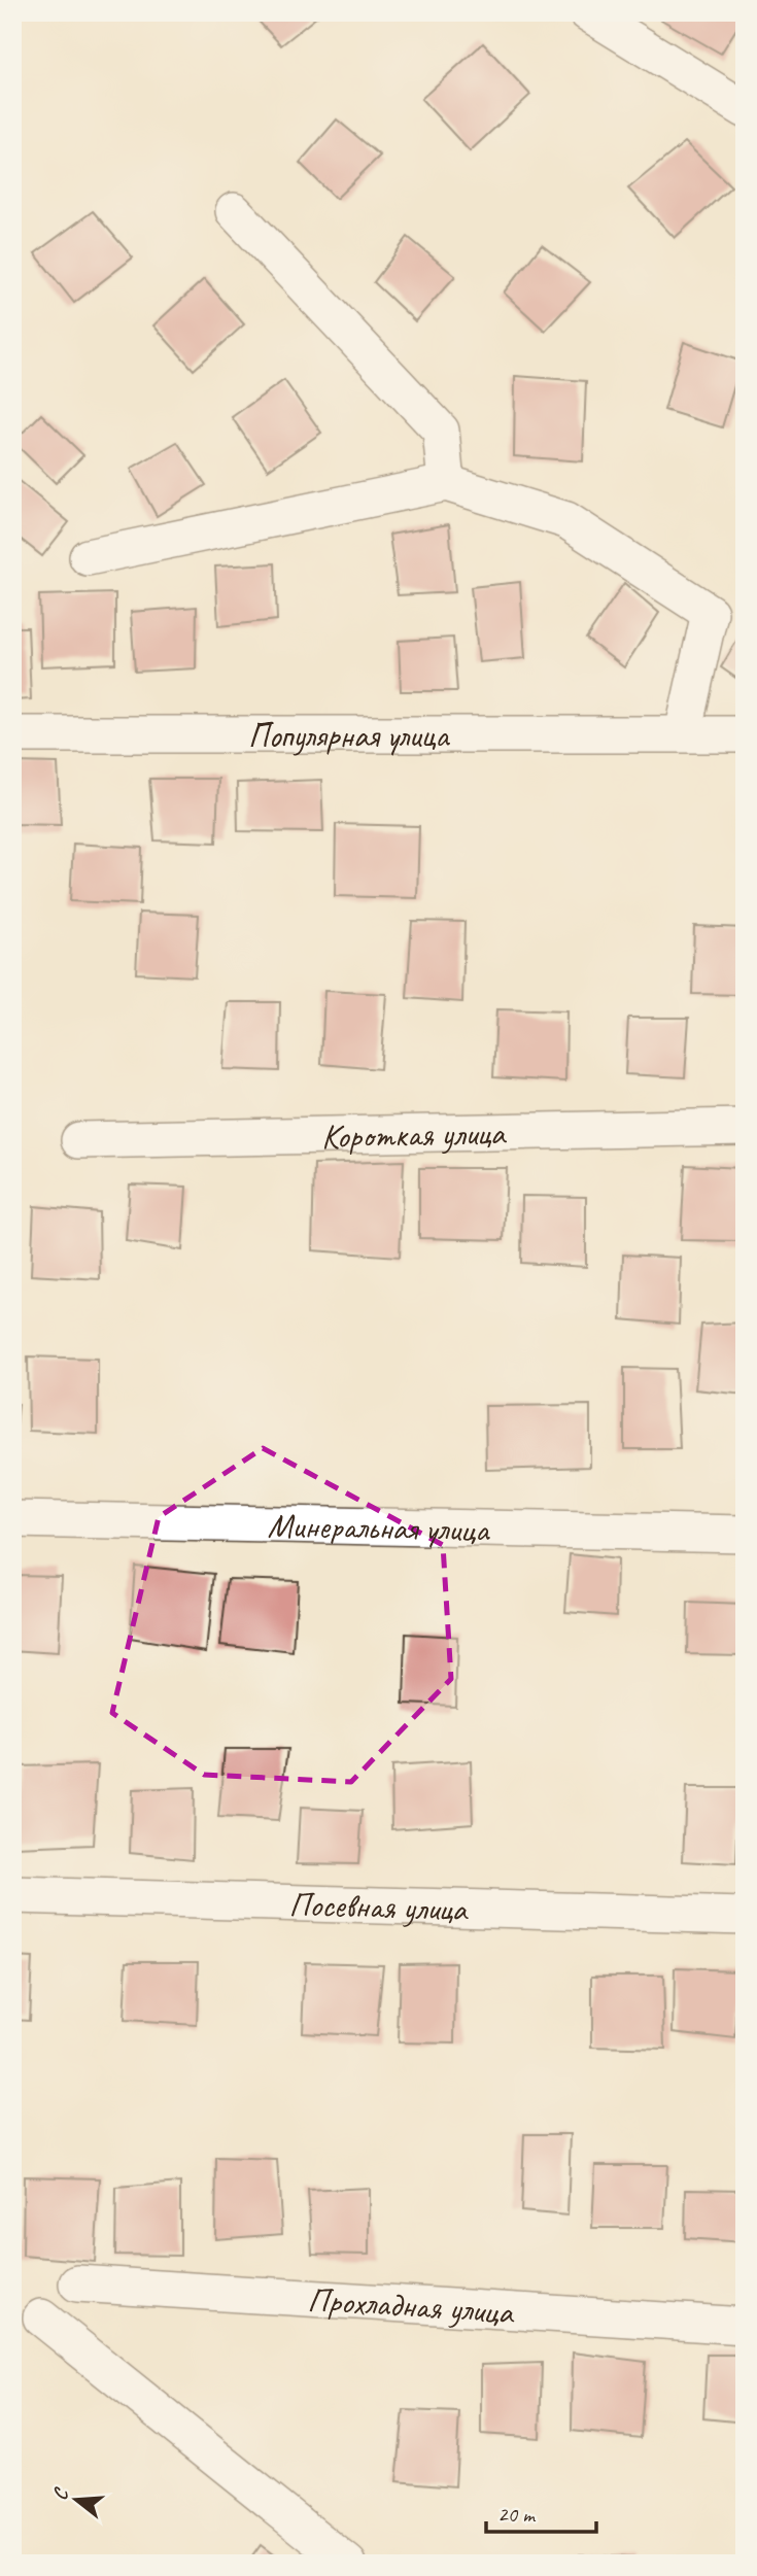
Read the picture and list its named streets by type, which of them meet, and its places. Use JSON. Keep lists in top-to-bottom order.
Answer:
{
  "streets": {
    "street": [
      "Популярная улица",
      "Короткая улица",
      "Минеральная улица",
      "Посевная улица",
      "Прохладная улица"
    ]
  },
  "scale_bar": "20 m",
  "north": "left"
}
